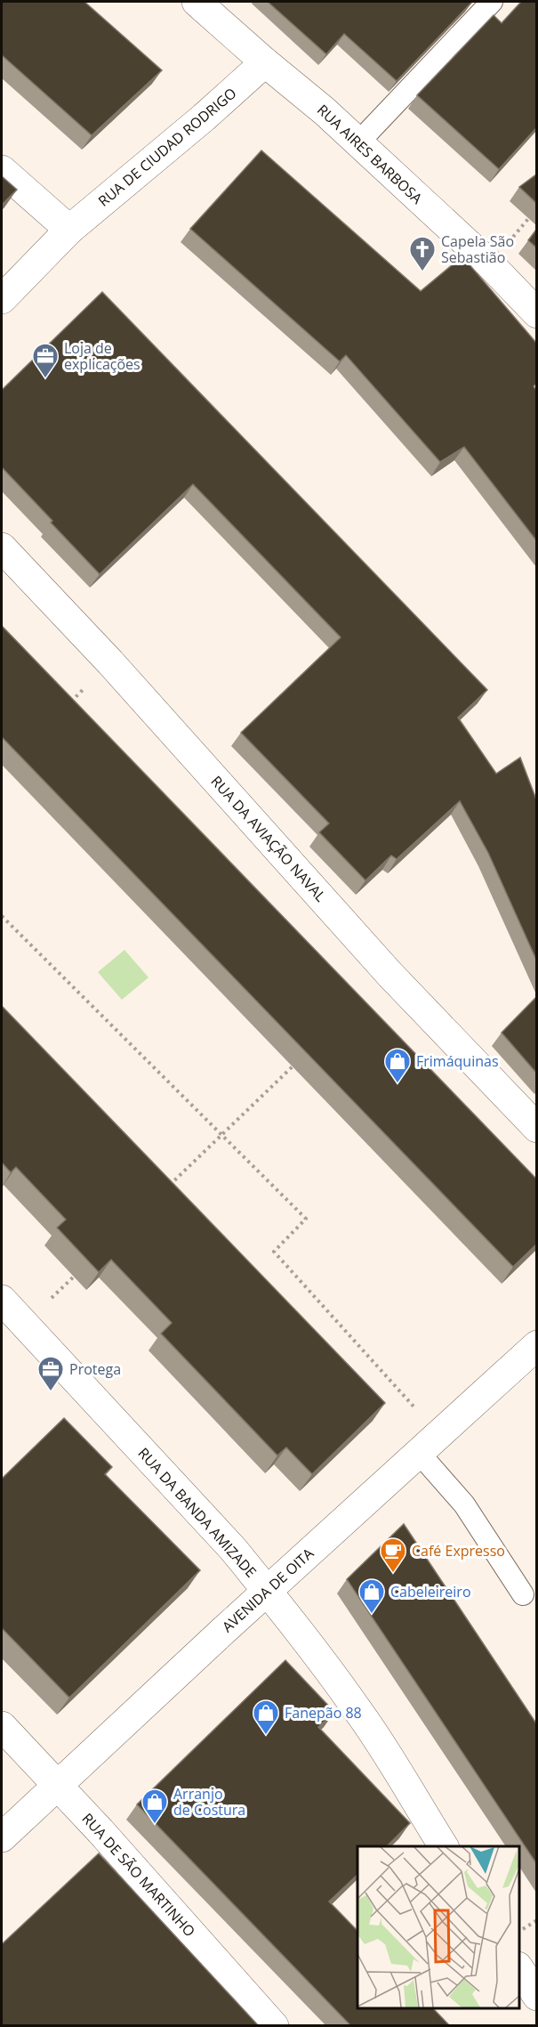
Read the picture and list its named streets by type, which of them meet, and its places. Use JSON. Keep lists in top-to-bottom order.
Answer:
{
  "streets": {
    "street": [
      "RUA DE CIUDAD RODRIGO",
      "RUA AIRES BARBOSA",
      "RUA DA AVIAÇÃO NAVAL",
      "RUA DA BANDA AMIZADE",
      "AVENIDA DE OITA",
      "RUA DE SÃO MARTINHO"
    ]
  },
  "crossings": [
    ["RUA DE CIUDAD RODRIGO", "RUA AIRES BARBOSA"],
    ["RUA DA BANDA AMIZADE", "AVENIDA DE OITA"],
    ["AVENIDA DE OITA", "RUA DE SÃO MARTINHO"]
  ],
  "places": {
    "church": ["Capela São Sebastião"],
    "office": ["Loja de explicações", "Protega"],
    "shop": [
      "Frimáquinas",
      "Cabeleireiro",
      "Fanepão 88",
      "Arranjo de Costura"
    ],
    "cafe": ["Café Expresso"]
  }
}
